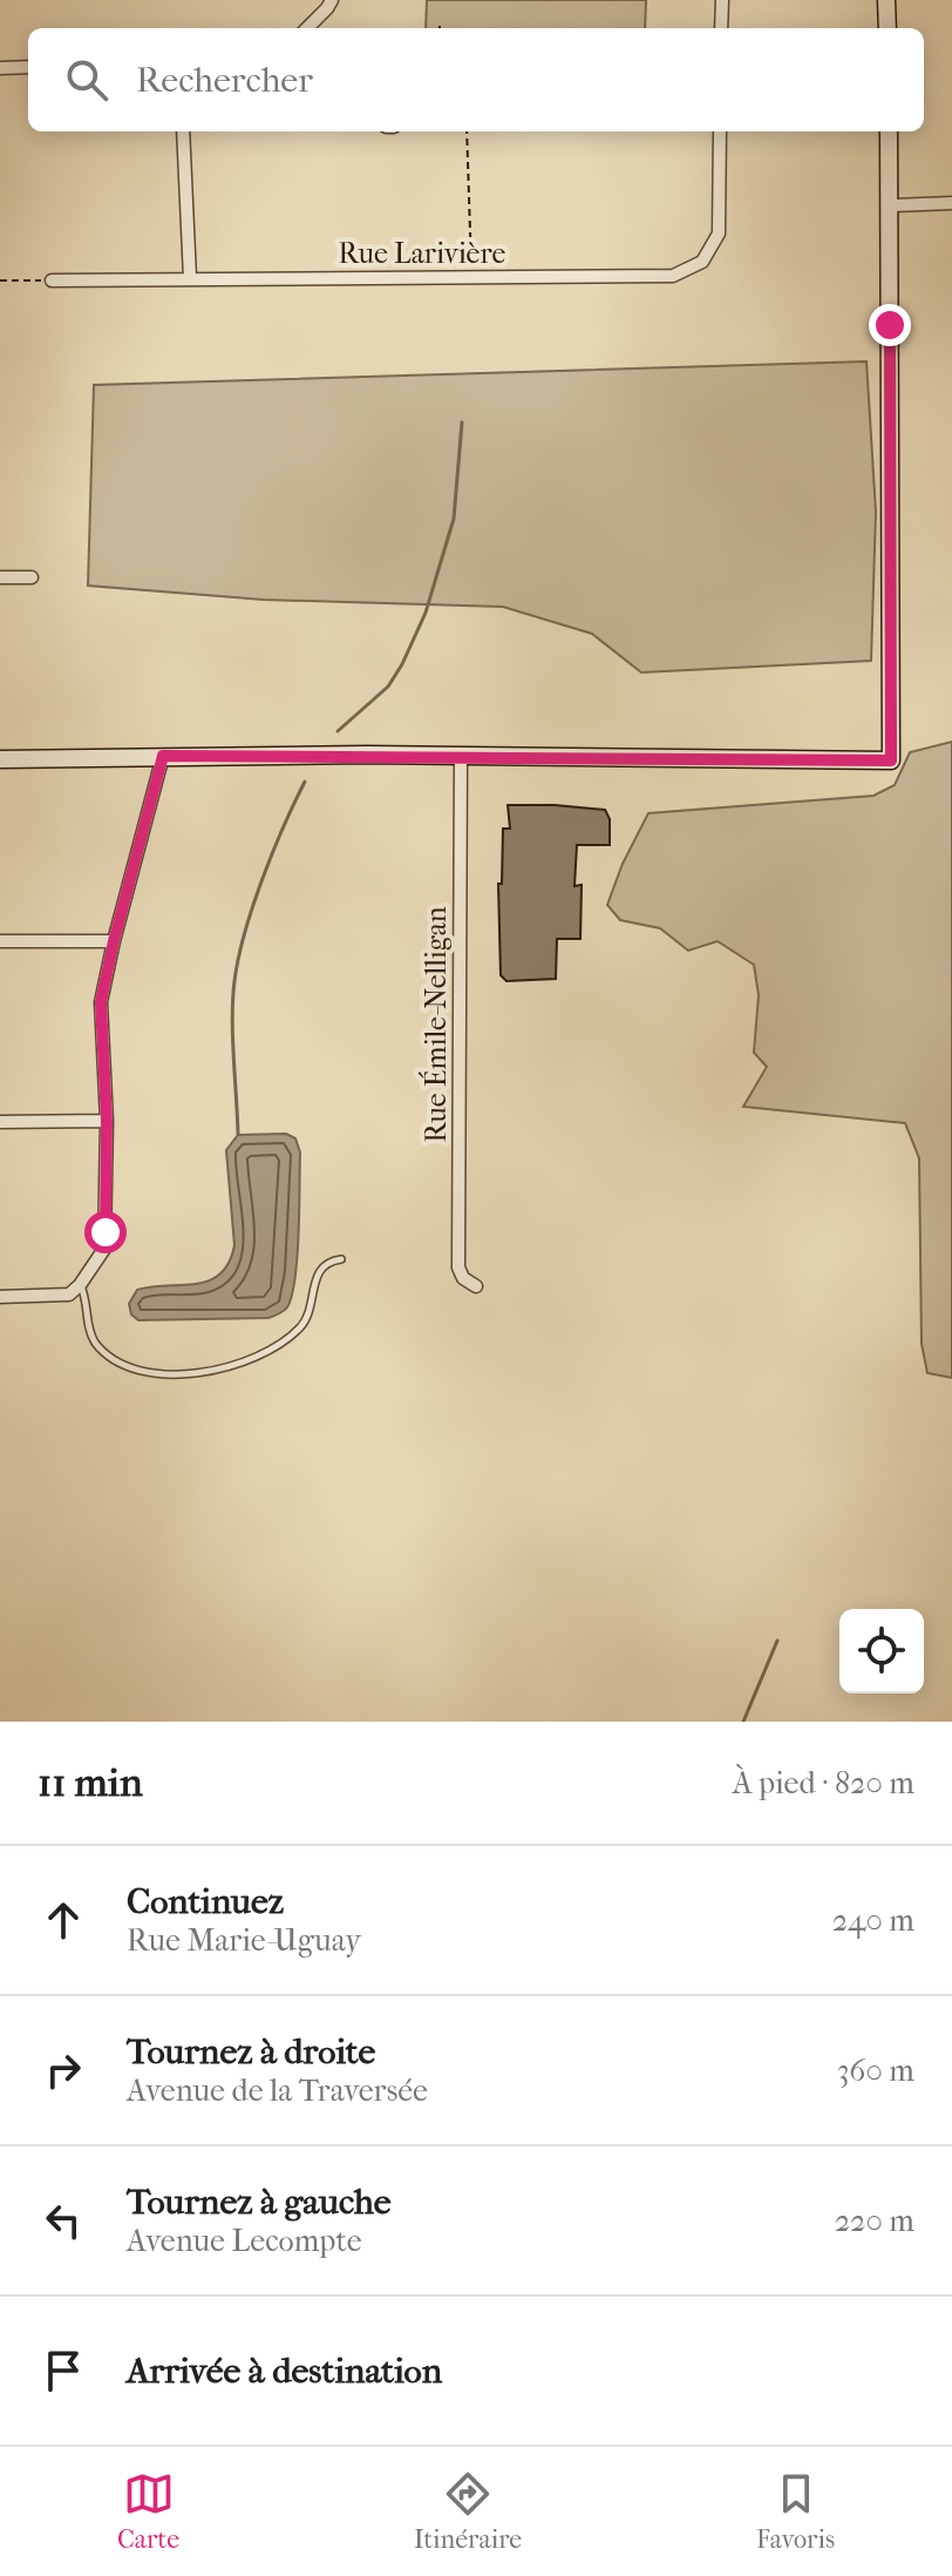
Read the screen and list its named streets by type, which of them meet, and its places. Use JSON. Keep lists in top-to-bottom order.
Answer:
{
  "streets": {
    "street": ["Rue Larivière", "Rue Émile-Nelligan"]
  },
  "page": {
    "search": "Rechercher",
    "heading": ["11 min", "À pied · 820 m"],
    "list": [
      ["Continuez", "Rue Marie-Uguay", "240 m"],
      ["Tournez à droite", "Avenue de la Traversée", "360 m"],
      ["Tournez à gauche", "Avenue Lecompte", "220 m"],
      "Arrivée à destination"
    ],
    "nav": ["Carte", "Itinéraire", "Favoris"]
  }
}
